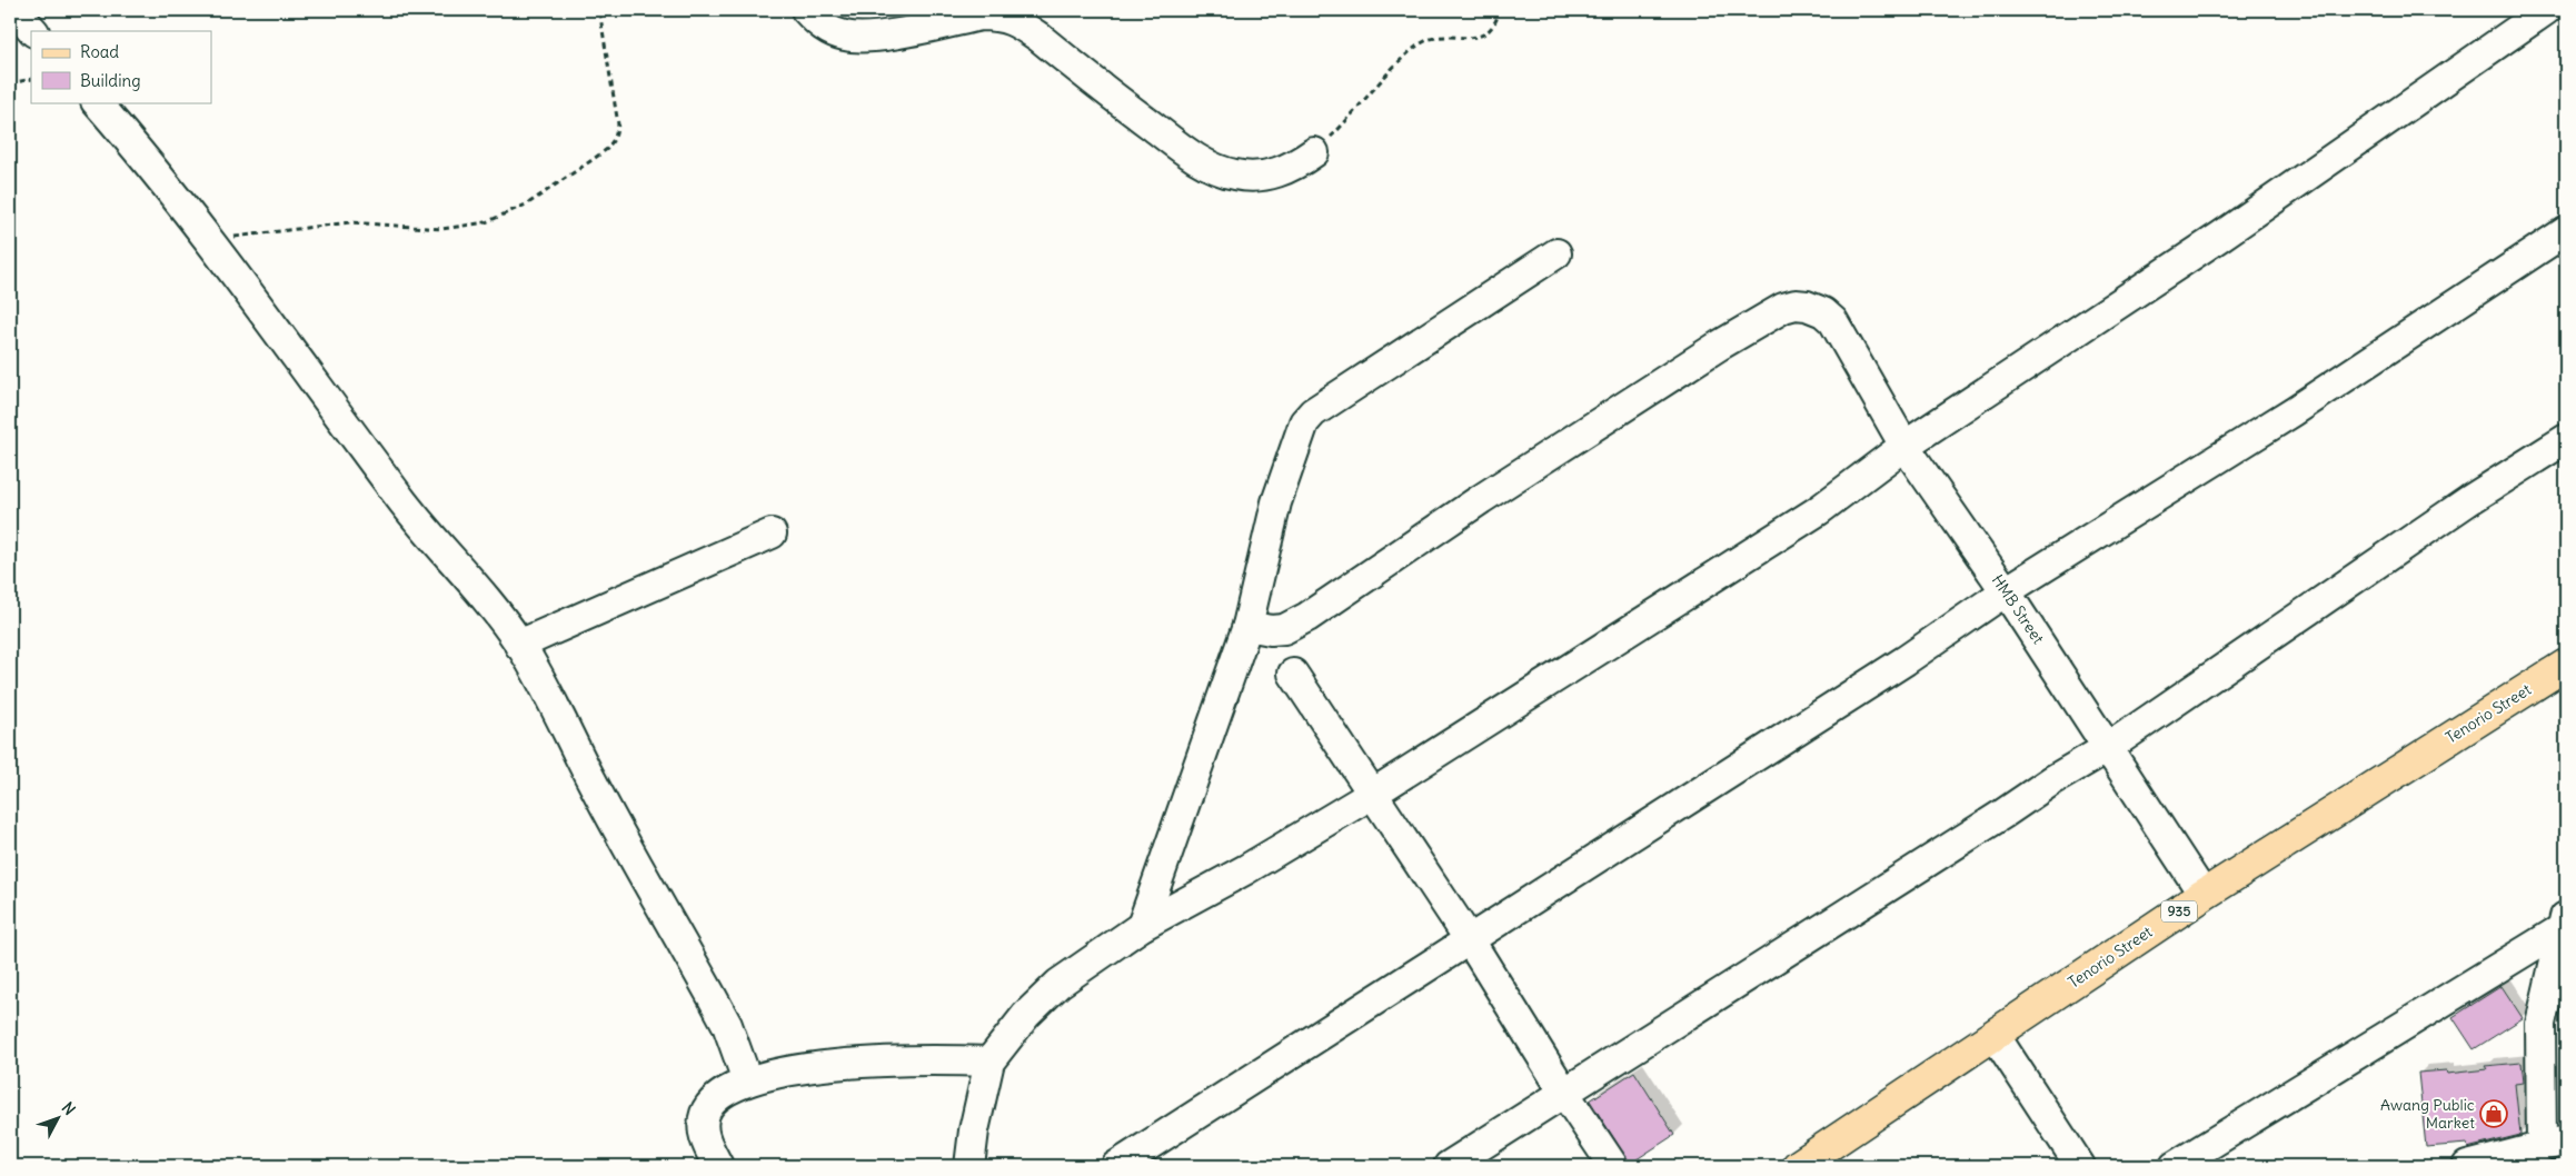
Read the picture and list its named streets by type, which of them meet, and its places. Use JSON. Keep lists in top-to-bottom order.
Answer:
{
  "streets": {
    "main road": ["Tenorio Street", "935"],
    "street": ["HMB Street"]
  },
  "crossings": [
    ["HMB Street", "Tenorio Street"]
  ],
  "places": {
    "shop": ["Awang Public Market"]
  },
  "legend": ["Road", "Building"],
  "north": "top right"
}
